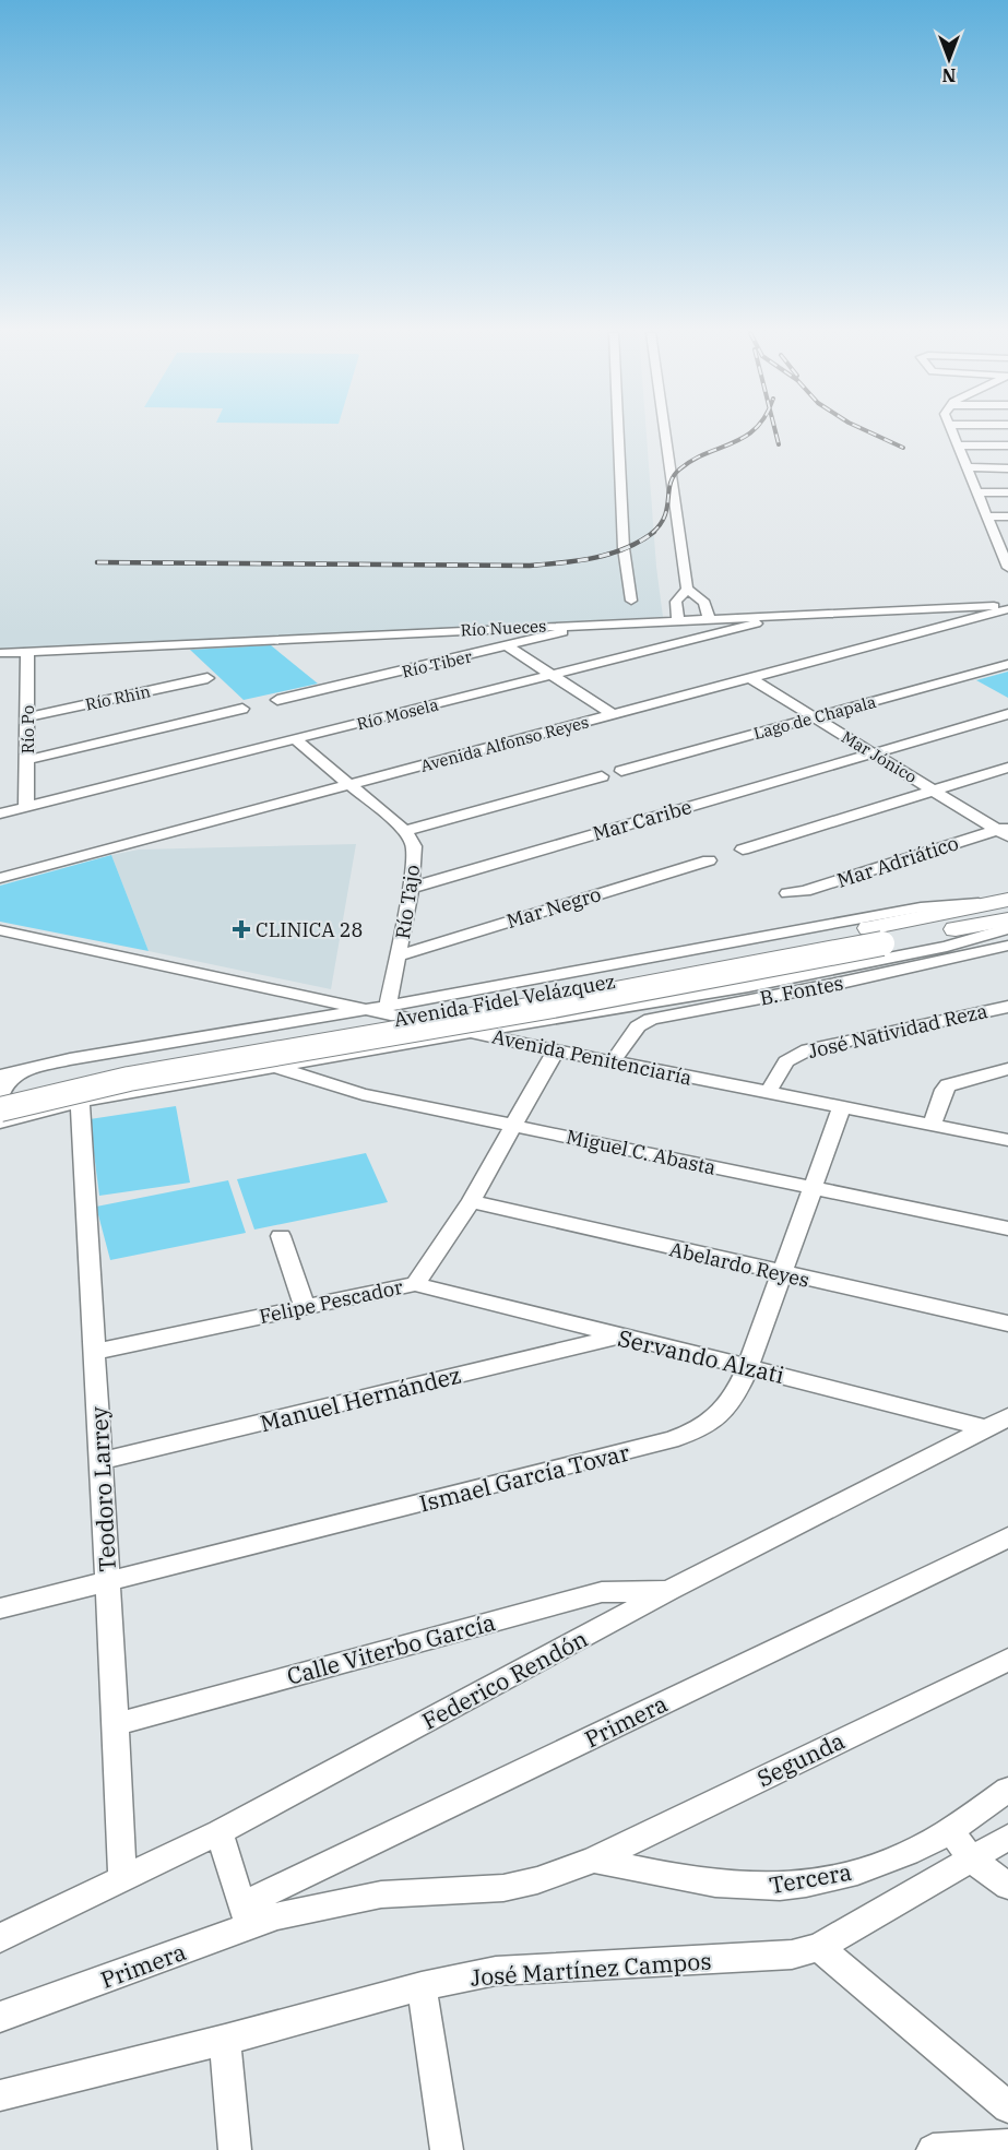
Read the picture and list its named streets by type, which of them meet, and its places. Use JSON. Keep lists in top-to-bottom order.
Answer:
{
  "streets": {
    "highway": ["Avenida Fidel Velázquez"],
    "street": [
      "Río Nueces",
      "Río Tiber",
      "Río Rhin",
      "Río Mosela",
      "Lago de Chapala",
      "Río Po",
      "Avenida Alfonso Reyes",
      "Mar Jónico",
      "Mar Caribe",
      "Mar Adriático",
      "Río Tajo",
      "Mar Negro",
      "B. Fontes",
      "José Natividad Reza",
      "Avenida Penitenciaría",
      "Miguel C. Abasta",
      "Abelardo Reyes",
      "Felipe Pescador",
      "Servando Alzati",
      "Manuel Hernández",
      "Ismael García Tovar",
      "Teodoro Larrey",
      "Calle Viterbo García",
      "Federico Rendón",
      "Primera",
      "Segunda",
      "Tercera",
      "José Martínez Campos"
    ]
  },
  "crossings": [
    ["Río Nueces", "Río Tiber"],
    ["Río Nueces", "Río Mosela"],
    ["Río Nueces", "Río Po"],
    ["Río Nueces", "Avenida Alfonso Reyes"],
    ["Río Rhin", "Río Po"],
    ["Río Mosela", "Río Po"],
    ["Lago de Chapala", "Mar Jónico"],
    ["Avenida Alfonso Reyes", "Mar Jónico"],
    ["Mar Jónico", "Mar Caribe"],
    ["Mar Jónico", "Mar Adriático"],
    ["Mar Caribe", "Río Tajo"],
    ["Río Tajo", "Mar Negro"],
    ["B. Fontes", "Avenida Penitenciaría"],
    ["José Natividad Reza", "Avenida Penitenciaría"],
    ["Avenida Penitenciaría", "Felipe Pescador"],
    ["Avenida Penitenciaría", "Ismael García Tovar"],
    ["Miguel C. Abasta", "Felipe Pescador"],
    ["Miguel C. Abasta", "Ismael García Tovar"],
    ["Abelardo Reyes", "Felipe Pescador"],
    ["Abelardo Reyes", "Ismael García Tovar"],
    ["Felipe Pescador", "Servando Alzati"],
    ["Felipe Pescador", "Teodoro Larrey"],
    ["Servando Alzati", "Manuel Hernández"],
    ["Servando Alzati", "Ismael García Tovar"],
    ["Servando Alzati", "Federico Rendón"],
    ["Manuel Hernández", "Teodoro Larrey"],
    ["Ismael García Tovar", "Teodoro Larrey"],
    ["Teodoro Larrey", "Calle Viterbo García"],
    ["Teodoro Larrey", "Federico Rendón"],
    ["Calle Viterbo García", "Federico Rendón"],
    ["Primera", "Segunda"],
    ["Primera", "Tercera"],
    ["Segunda", "Tercera"]
  ],
  "places": {
    "health": ["CLINICA 28"]
  },
  "north": "bottom"
}
